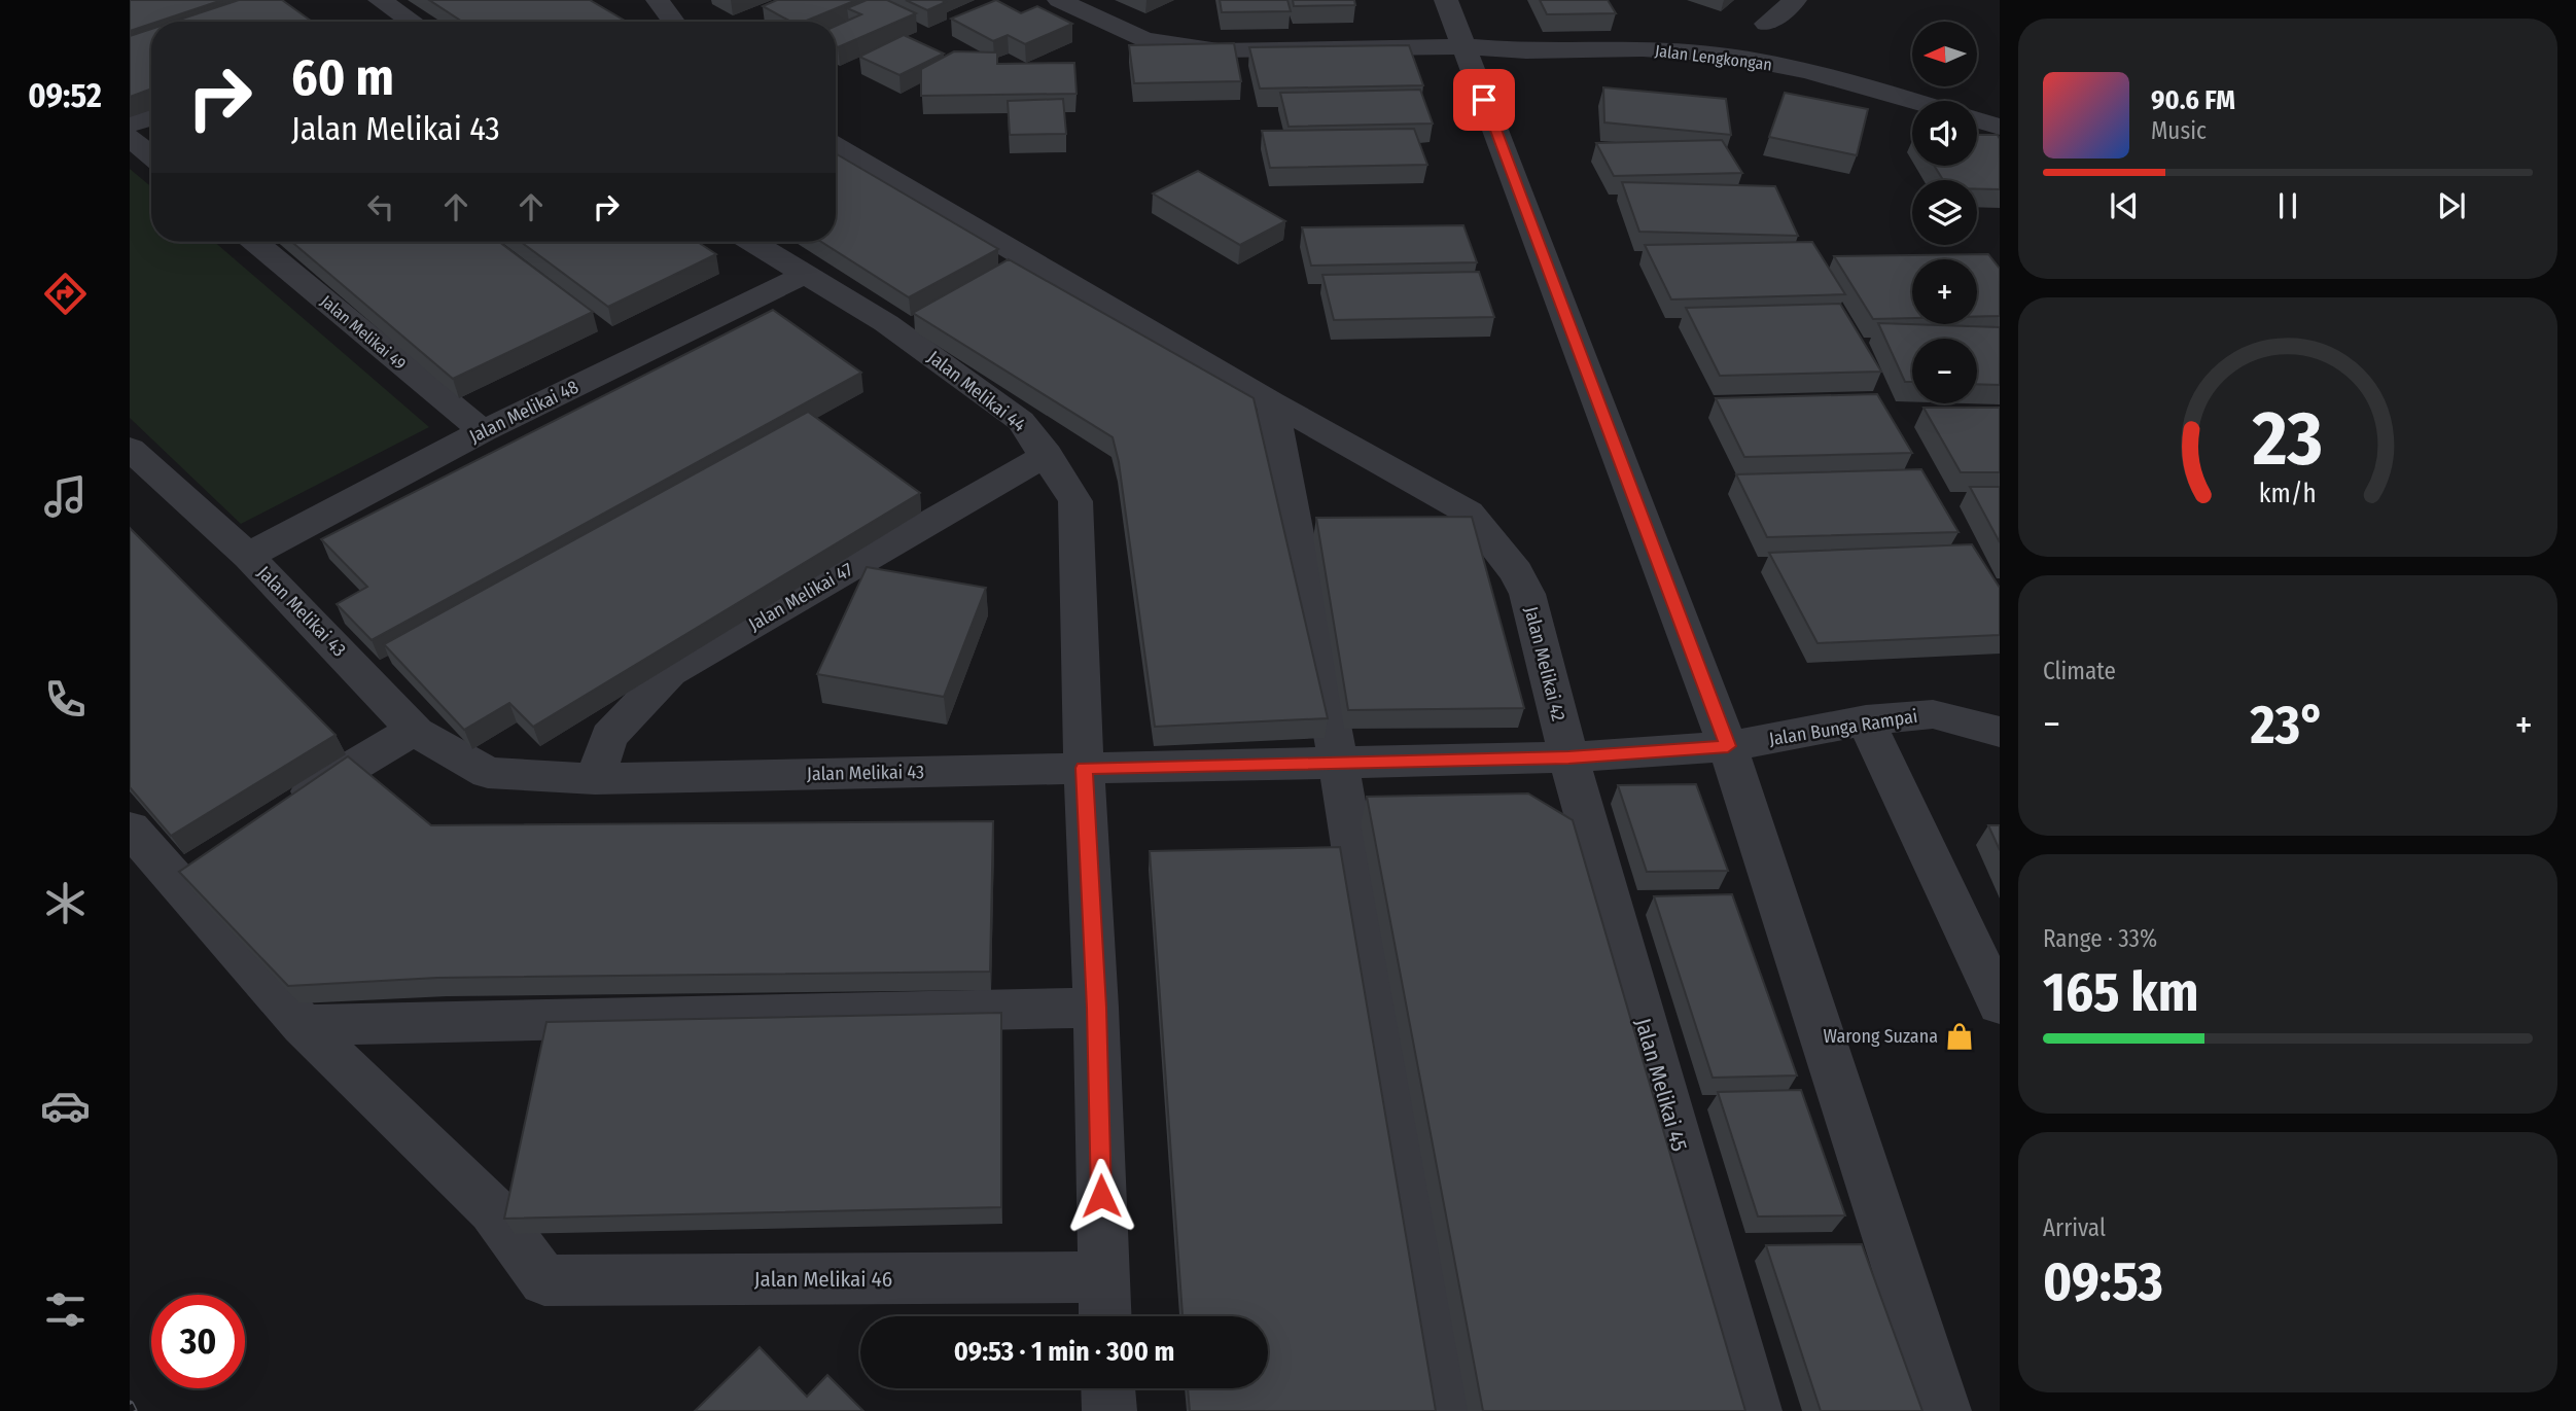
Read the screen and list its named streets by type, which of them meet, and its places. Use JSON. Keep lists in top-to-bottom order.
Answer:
{
  "streets": {
    "street": [
      "Jalan Lengkongan",
      "Jalan Melikai 49",
      "Jalan Melikai 44",
      "Jalan Melikai 48",
      "Jalan Melikai 47",
      "Jalan Melikai 43",
      "Jalan Melikai 42",
      "Jalan Bunga Rampai",
      "Jalan Melikai 45",
      "Jalan Melikai 46"
    ]
  },
  "crossings": [
    ["Jalan Melikai 49", "Jalan Melikai 48"],
    ["Jalan Melikai 44", "Jalan Melikai 48"],
    ["Jalan Melikai 44", "Jalan Melikai 47"],
    ["Jalan Melikai 44", "Jalan Melikai 43"],
    ["Jalan Melikai 48", "Jalan Melikai 43"],
    ["Jalan Melikai 47", "Jalan Melikai 43"],
    ["Jalan Melikai 43", "Jalan Melikai 42"],
    ["Jalan Melikai 43", "Jalan Bunga Rampai"],
    ["Jalan Melikai 43", "Jalan Melikai 45"],
    ["Jalan Melikai 42", "Jalan Melikai 45"]
  ],
  "places": {
    "shop": ["Warong Suzana"]
  },
  "north": "left",
  "page": {
    "tabs": "09:52",
    "map_buttons": ["+", "−"],
    "turn": ["60 m", "Jalan Melikai 43"],
    "song": ["90.6 FM", "Music"],
    "tile": [
      "Climate",
      ["Range · 33%", "165 km"],
      ["Arrival", "09:53"]
    ],
    "heat": ["−", "23°", "+"],
    "limit": "30",
    "trip": "09:53 · 1 min · 300 m",
    "gauge": ["23", "km/h"]
  }
}
